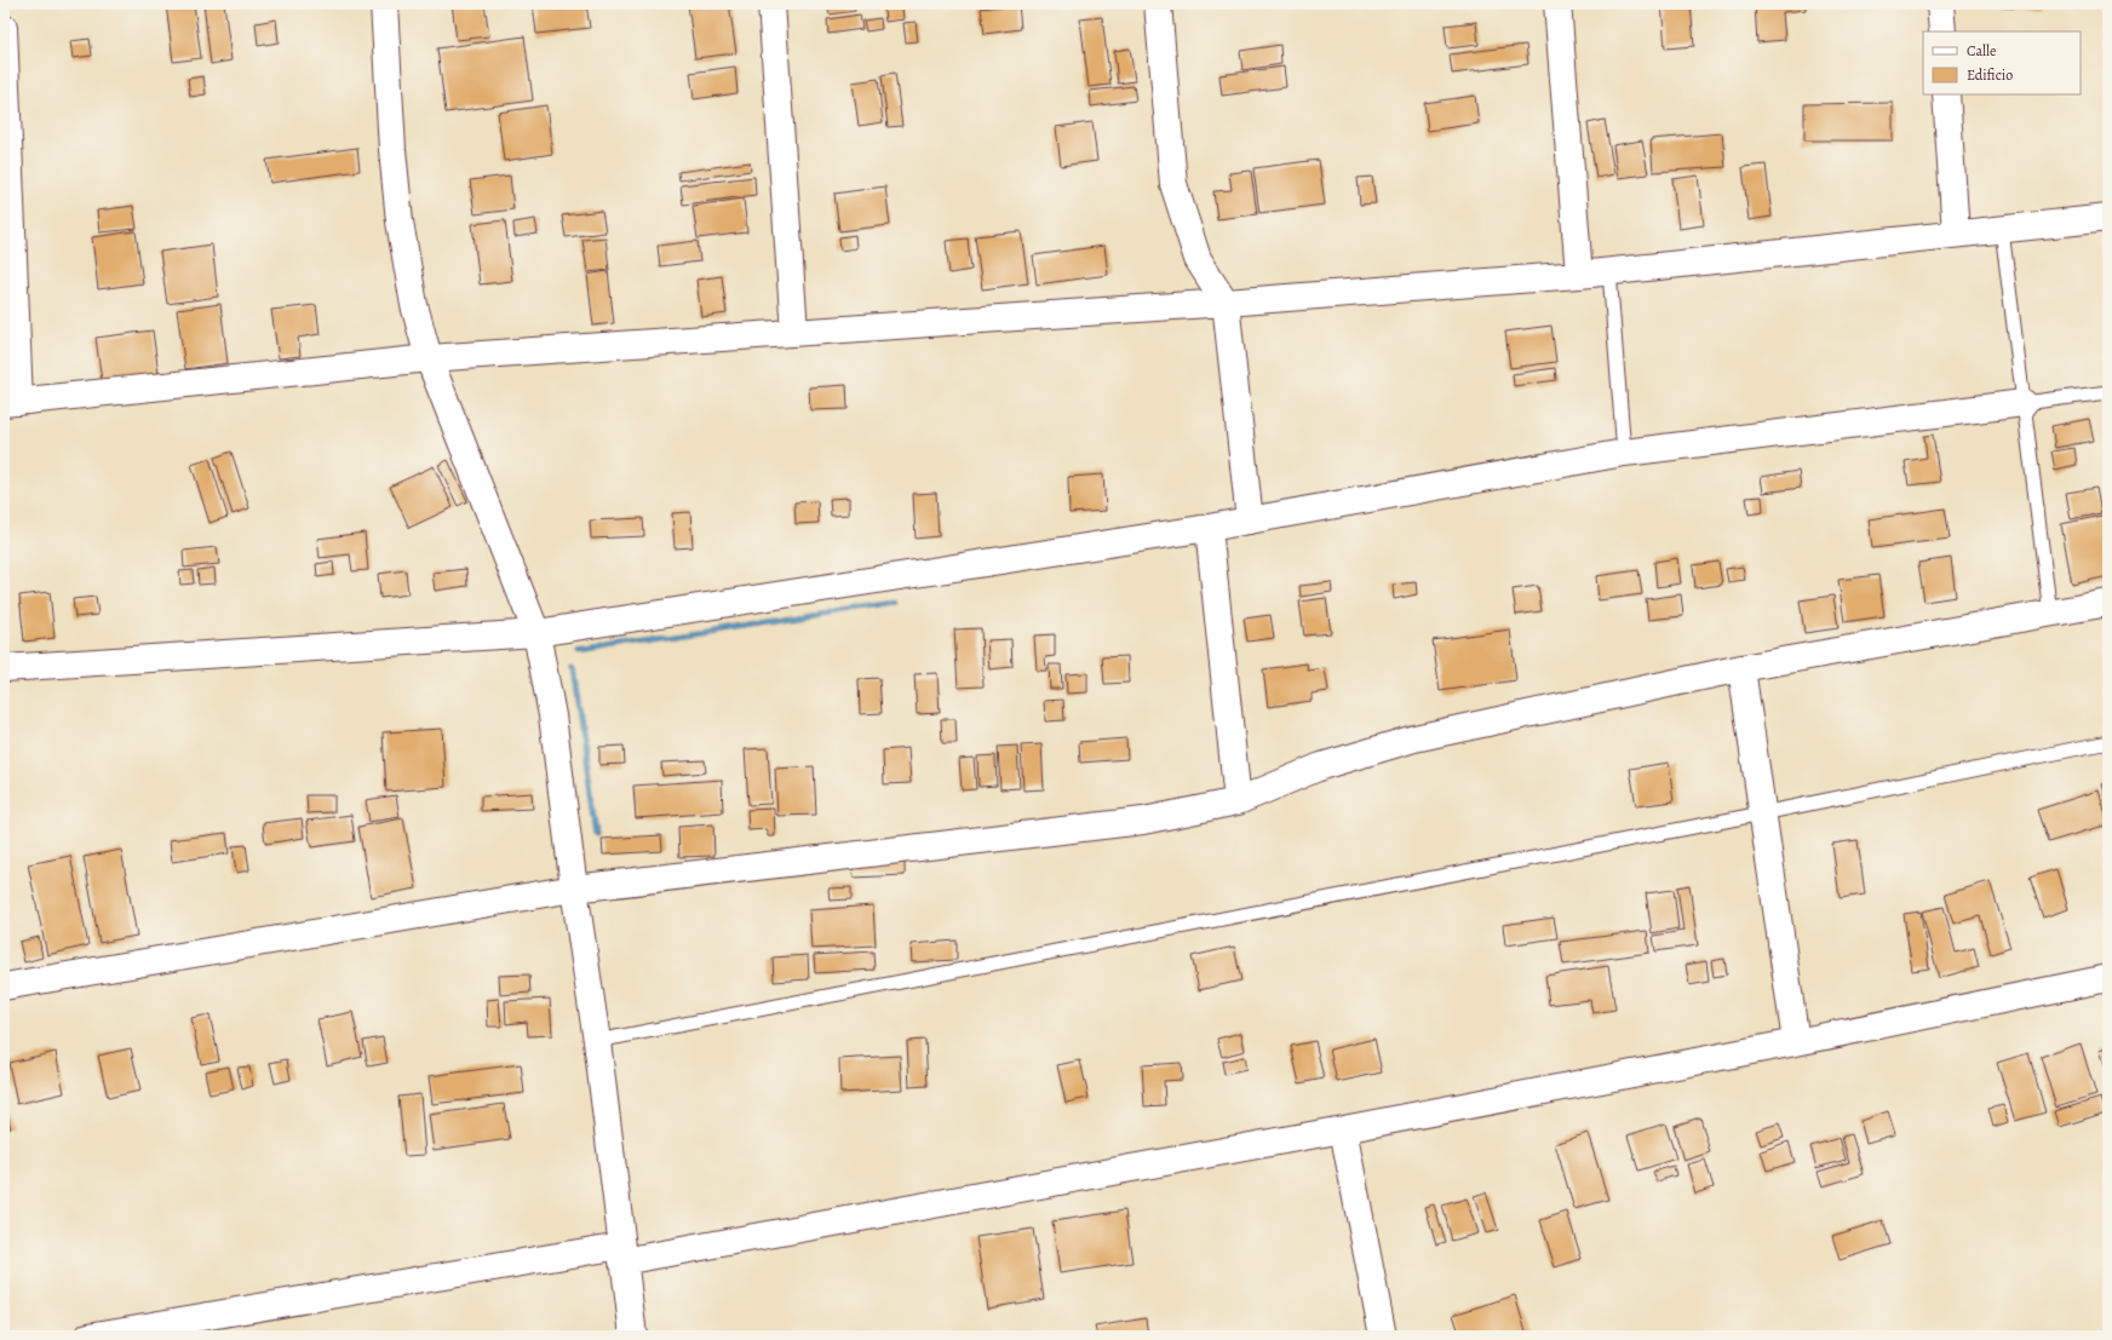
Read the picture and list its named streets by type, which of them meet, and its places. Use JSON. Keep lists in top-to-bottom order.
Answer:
{
  "legend": ["Calle", "Edificio"]
}
